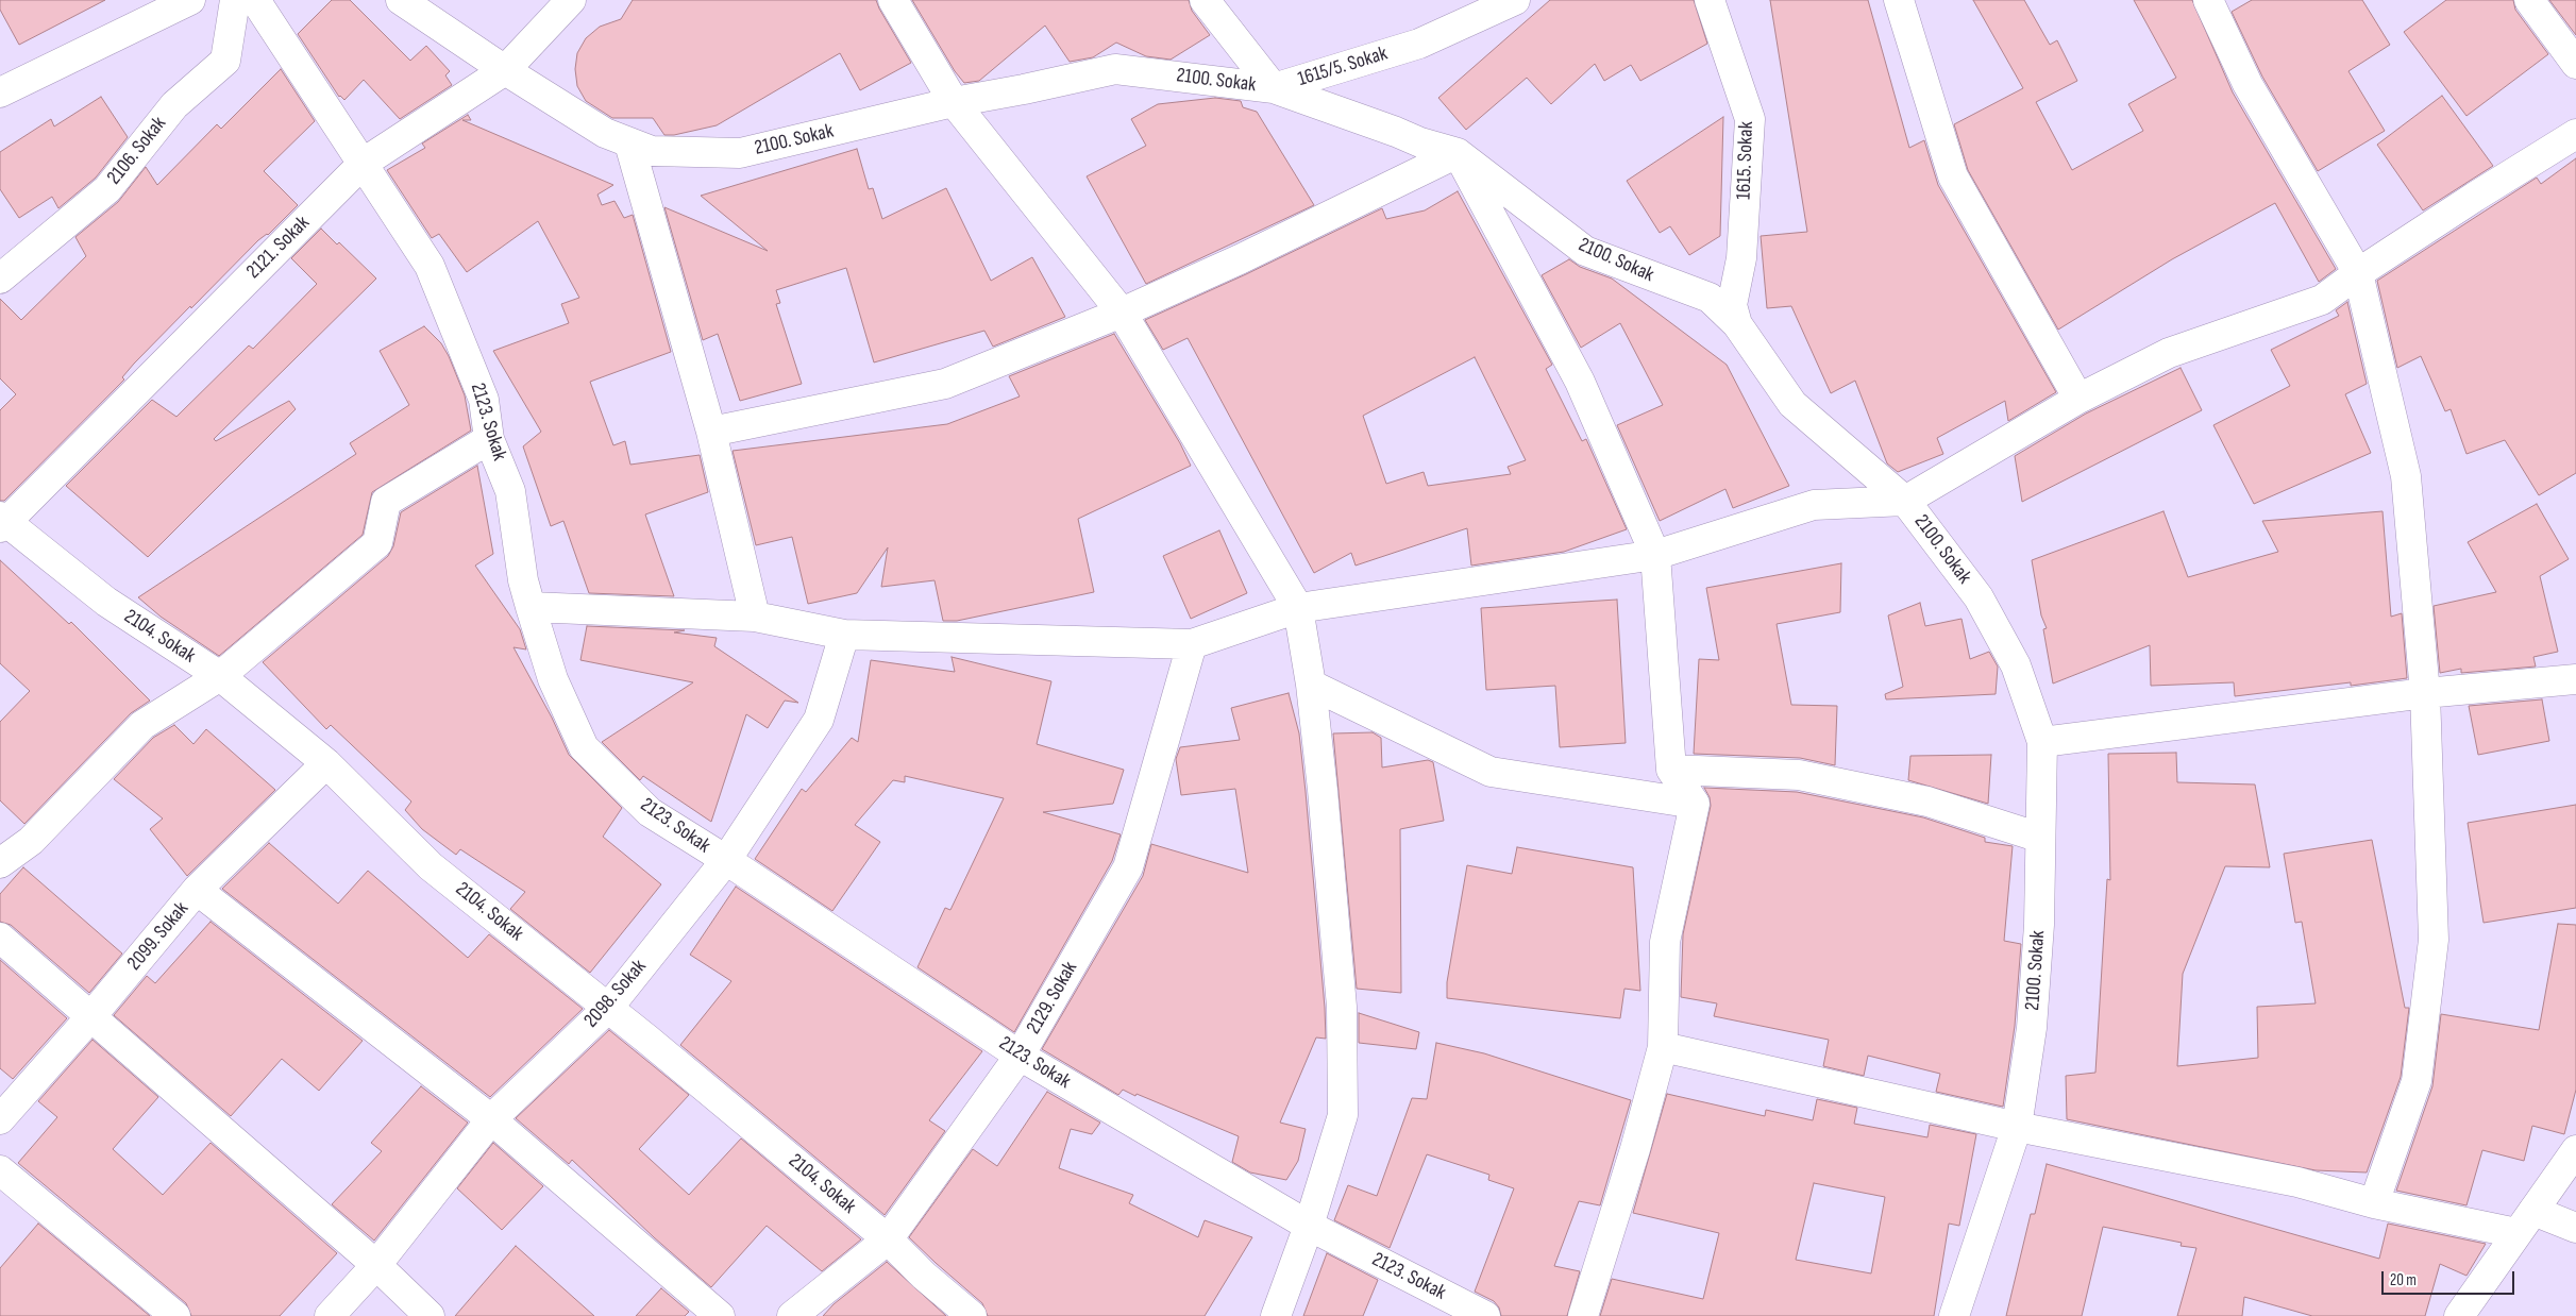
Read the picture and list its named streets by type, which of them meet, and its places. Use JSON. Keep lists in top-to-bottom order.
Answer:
{
  "streets": {
    "street": [
      "1615/5. Sokak",
      "2100. Sokak",
      "2106. Sokak",
      "1615. Sokak",
      "2121. Sokak",
      "2123. Sokak",
      "2104. Sokak",
      "2099. Sokak",
      "2098. Sokak",
      "2129. Sokak"
    ]
  },
  "crossings": [
    ["1615/5. Sokak", "2100. Sokak"],
    ["2100. Sokak", "1615. Sokak"],
    ["2100. Sokak", "2121. Sokak"],
    ["2121. Sokak", "2123. Sokak"],
    ["2121. Sokak", "2104. Sokak"],
    ["2123. Sokak", "2098. Sokak"],
    ["2123. Sokak", "2129. Sokak"],
    ["2104. Sokak", "2099. Sokak"],
    ["2104. Sokak", "2098. Sokak"],
    ["2104. Sokak", "2129. Sokak"]
  ],
  "scale_bar": "20 m"
}
